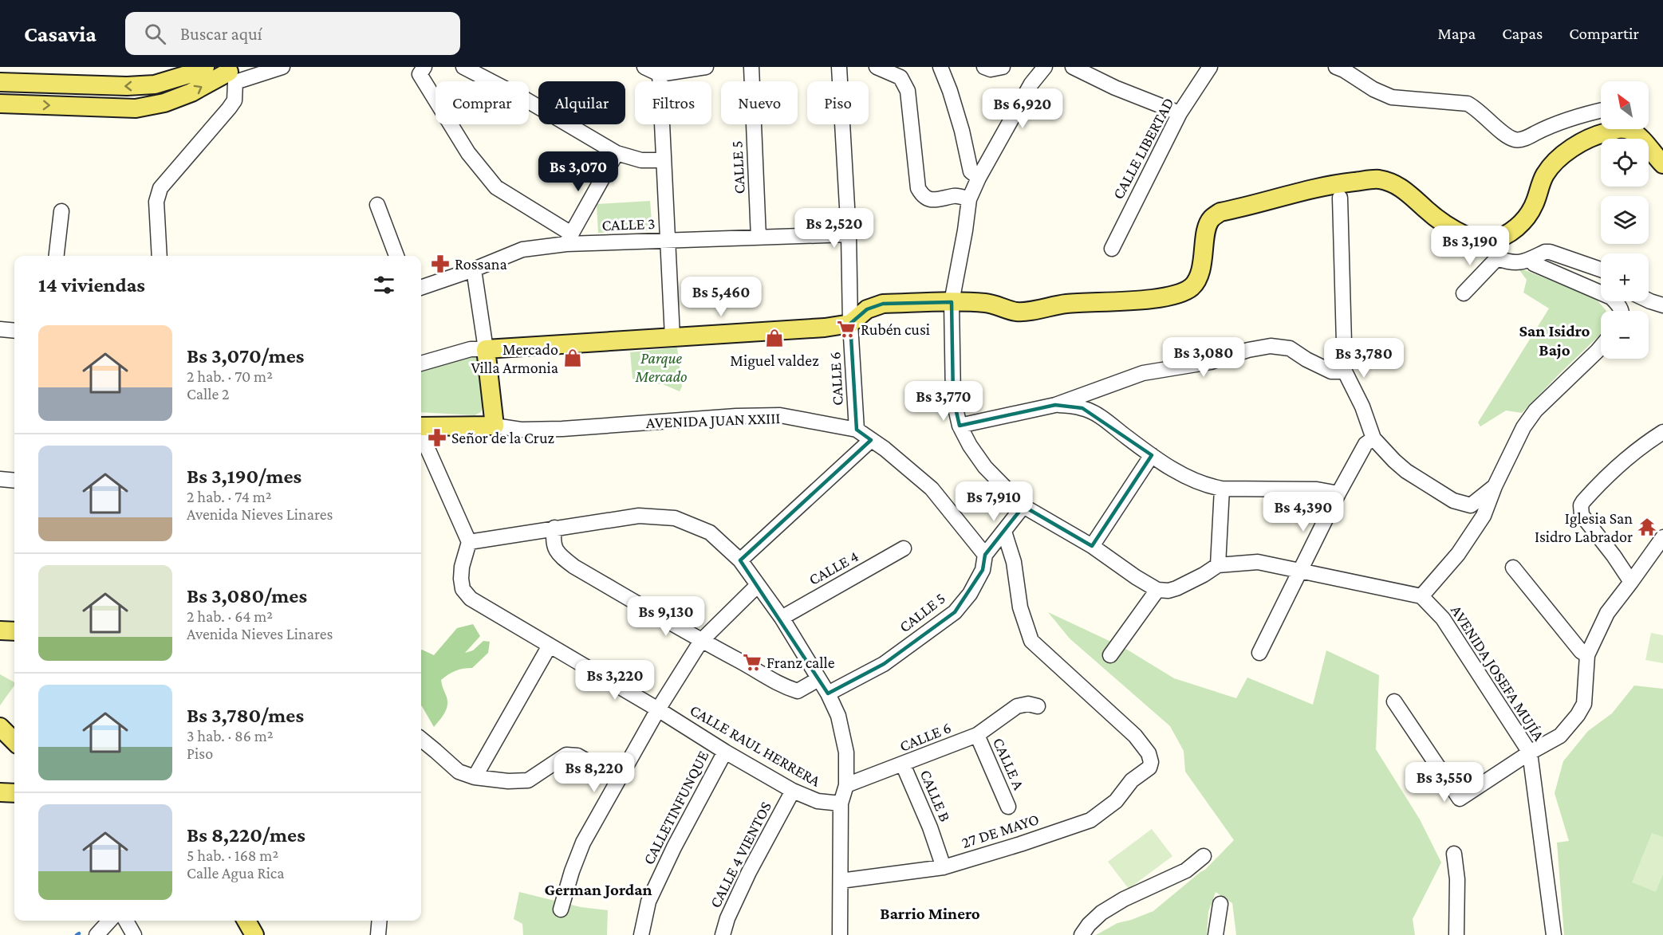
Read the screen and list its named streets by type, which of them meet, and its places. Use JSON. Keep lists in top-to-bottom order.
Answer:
{
  "streets": {
    "main road": ["AVENIDA JUAN XXIII"],
    "street": [
      "CALLE LIBERTAD",
      "CALLE 5",
      "CALLE 3",
      "CALLE 6",
      "CALLE 4",
      "AVENIDA JOSEFA MUJÍA",
      "CALLE RAUL HERRERA",
      "CALLE A",
      "CALLE B",
      "CALLETINFUNQUE",
      "27 DE MAYO",
      "CALLE 4 VIENTOS"
    ]
  },
  "crossings": [
    ["CALLE 5", "CALLE 3"],
    ["CALLE 5", "AVENIDA JUAN XXIII"],
    ["CALLE 5", "27 DE MAYO"],
    ["CALLE 3", "CALLE 6"],
    ["CALLE 6", "AVENIDA JUAN XXIII"],
    ["CALLE 6", "CALLE A"],
    ["CALLE 6", "CALLE B"],
    ["CALLE RAUL HERRERA", "CALLETINFUNQUE"],
    ["CALLE RAUL HERRERA", "CALLE 4 VIENTOS"],
    ["CALLE B", "27 DE MAYO"]
  ],
  "districts": ["San Isidro Bajo", "German Jordan", "Barrio Minero"],
  "parks": ["Parque Mercado"],
  "places": {
    "pharmacy": ["Rossana", "Señor de la Cruz"],
    "supermarket": ["Rubén cusi", "Franz calle"],
    "shop": ["Miguel valdez", "Mercado Villa Armonia"],
    "temple": ["Iglesia San Isidro Labrador"]
  },
  "north": "top left",
  "page": {
    "header": "Casavia",
    "search": "Buscar aquí",
    "nav": ["Mapa", "Capas", "Compartir"],
    "map_buttons": ["+", "−"],
    "chip": [
      "Comprar",
      "Alquilar",
      "Filtros",
      "Nuevo",
      "Piso"
    ],
    "price": [
      "Bs 6,920",
      "Bs 3,070",
      "Bs 2,520",
      "Bs 3,190",
      "Bs 5,460",
      "Bs 3,080",
      "Bs 3,780",
      "Bs 3,770",
      "Bs 7,910",
      "Bs 4,390",
      "Bs 9,130",
      "Bs 3,220",
      "Bs 8,220",
      "Bs 3,550"
    ],
    "heading": "14 viviendas",
    "list": [
      {
        "name": "Bs 3,070/mes",
        "note": "2 hab. · 70 m² · Calle 2"
      },
      {
        "name": "Bs 3,190/mes",
        "note": "2 hab. · 74 m² · Avenida Nieves Linares"
      },
      {
        "name": "Bs 3,080/mes",
        "note": "2 hab. · 64 m² · Avenida Nieves Linares"
      },
      {
        "name": "Bs 3,780/mes",
        "note": "3 hab. · 86 m² · Piso"
      },
      {
        "name": "Bs 8,220/mes",
        "note": "5 hab. · 168 m² · Calle Agua Rica"
      }
    ]
  }
}
